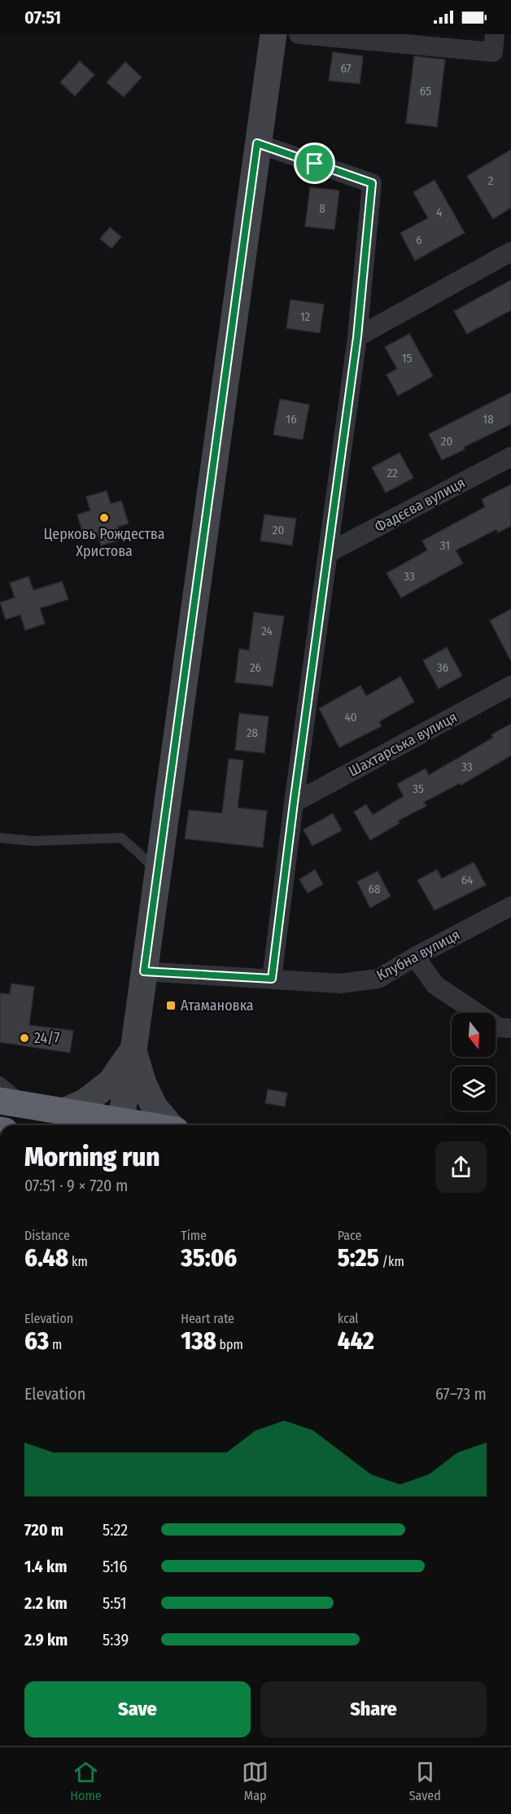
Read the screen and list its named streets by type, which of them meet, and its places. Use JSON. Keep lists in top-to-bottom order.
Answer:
{
  "streets": {
    "street": ["Фадєєва вулиця", "Шахтарська вулиця", "Клубна вулиця"]
  },
  "places": {
    "other": ["Церковь Рождества Христова", "24/7"],
    "transit": ["Атамановка"]
  },
  "house_numbers": [
    "67",
    "65",
    "2",
    "8",
    "4",
    "6",
    "12",
    "15",
    "16",
    "18",
    "20",
    "22",
    "20",
    "31",
    "33",
    "24",
    "26",
    "36",
    "40",
    "28",
    "33",
    "35",
    "64",
    "68"
  ],
  "north": "bottom",
  "page": {
    "status": "07:51",
    "heading": ["Morning run", "07:51 · 9 × 720 m"],
    "stats": [
      ["Distance", "6.48 km"],
      ["Time", "35:06"],
      ["Pace", "5:25 /km"],
      ["Elevation", "63 m"],
      ["Heart rate", "138 bpm"],
      ["kcal", "442"]
    ],
    "chart": ["Elevation", "67–73 m"],
    "list": [
      {
        "name": "720 m",
        "note": "5:22"
      },
      {
        "name": "1.4 km",
        "note": "5:16"
      },
      {
        "name": "2.2 km",
        "note": "5:51"
      },
      {
        "name": "2.9 km",
        "note": "5:39"
      }
    ],
    "buttons": ["Save", "Share"],
    "tabs": ["Home", "Map", "Saved"]
  }
}
